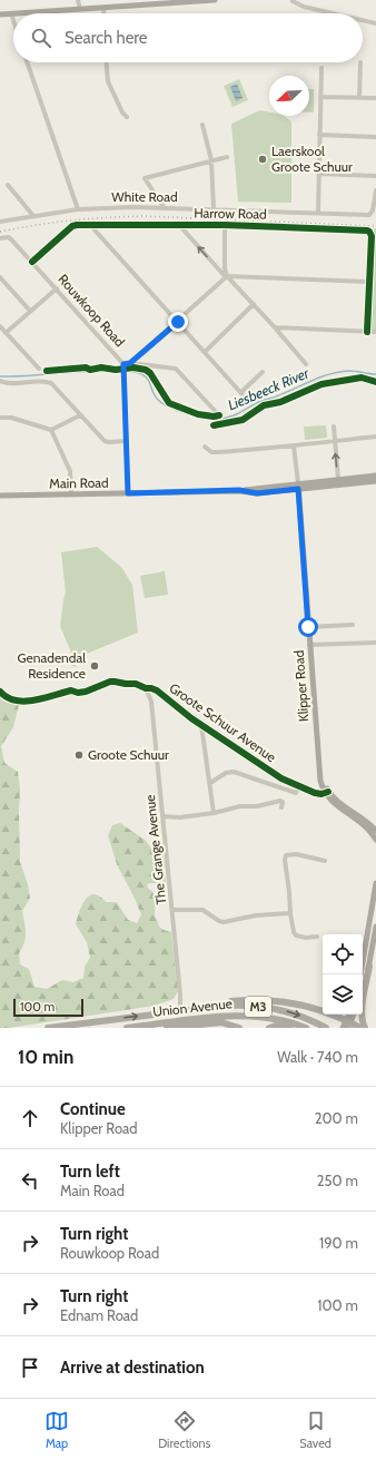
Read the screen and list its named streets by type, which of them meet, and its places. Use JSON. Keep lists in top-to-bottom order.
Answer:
{
  "streets": {
    "highway": ["M3", "Union Avenue"],
    "main road": ["Main Road", "Klipper Road"],
    "street": [
      "White Road",
      "Harrow Road",
      "Rouwkoop Road",
      "Groote Schuur Avenue",
      "The Grange Avenue"
    ]
  },
  "crossings": [
    ["Harrow Road", "Rouwkoop Road"],
    ["Rouwkoop Road", "Main Road"],
    ["Main Road", "Klipper Road"],
    ["Klipper Road", "Groote Schuur Avenue"],
    ["Groote Schuur Avenue", "The Grange Avenue"],
    ["The Grange Avenue", "M3"],
    ["The Grange Avenue", "Union Avenue"],
    ["M3", "Union Avenue"]
  ],
  "water": ["Liesbeeck River"],
  "places": ["Laerskool Groote Schuur", "Genadendal Residence", "Groote Schuur"],
  "scale_bar": "100 m",
  "north": "bottom left",
  "page": {
    "search": "Search here",
    "scale": "100 m",
    "heading": ["10 min", "Walk · 740 m"],
    "list": [
      ["Continue", "Klipper Road", "200 m"],
      ["Turn left", "Main Road", "250 m"],
      ["Turn right", "Rouwkoop Road", "190 m"],
      ["Turn right", "Ednam Road", "100 m"],
      "Arrive at destination"
    ],
    "nav": ["Map", "Directions", "Saved"]
  }
}
